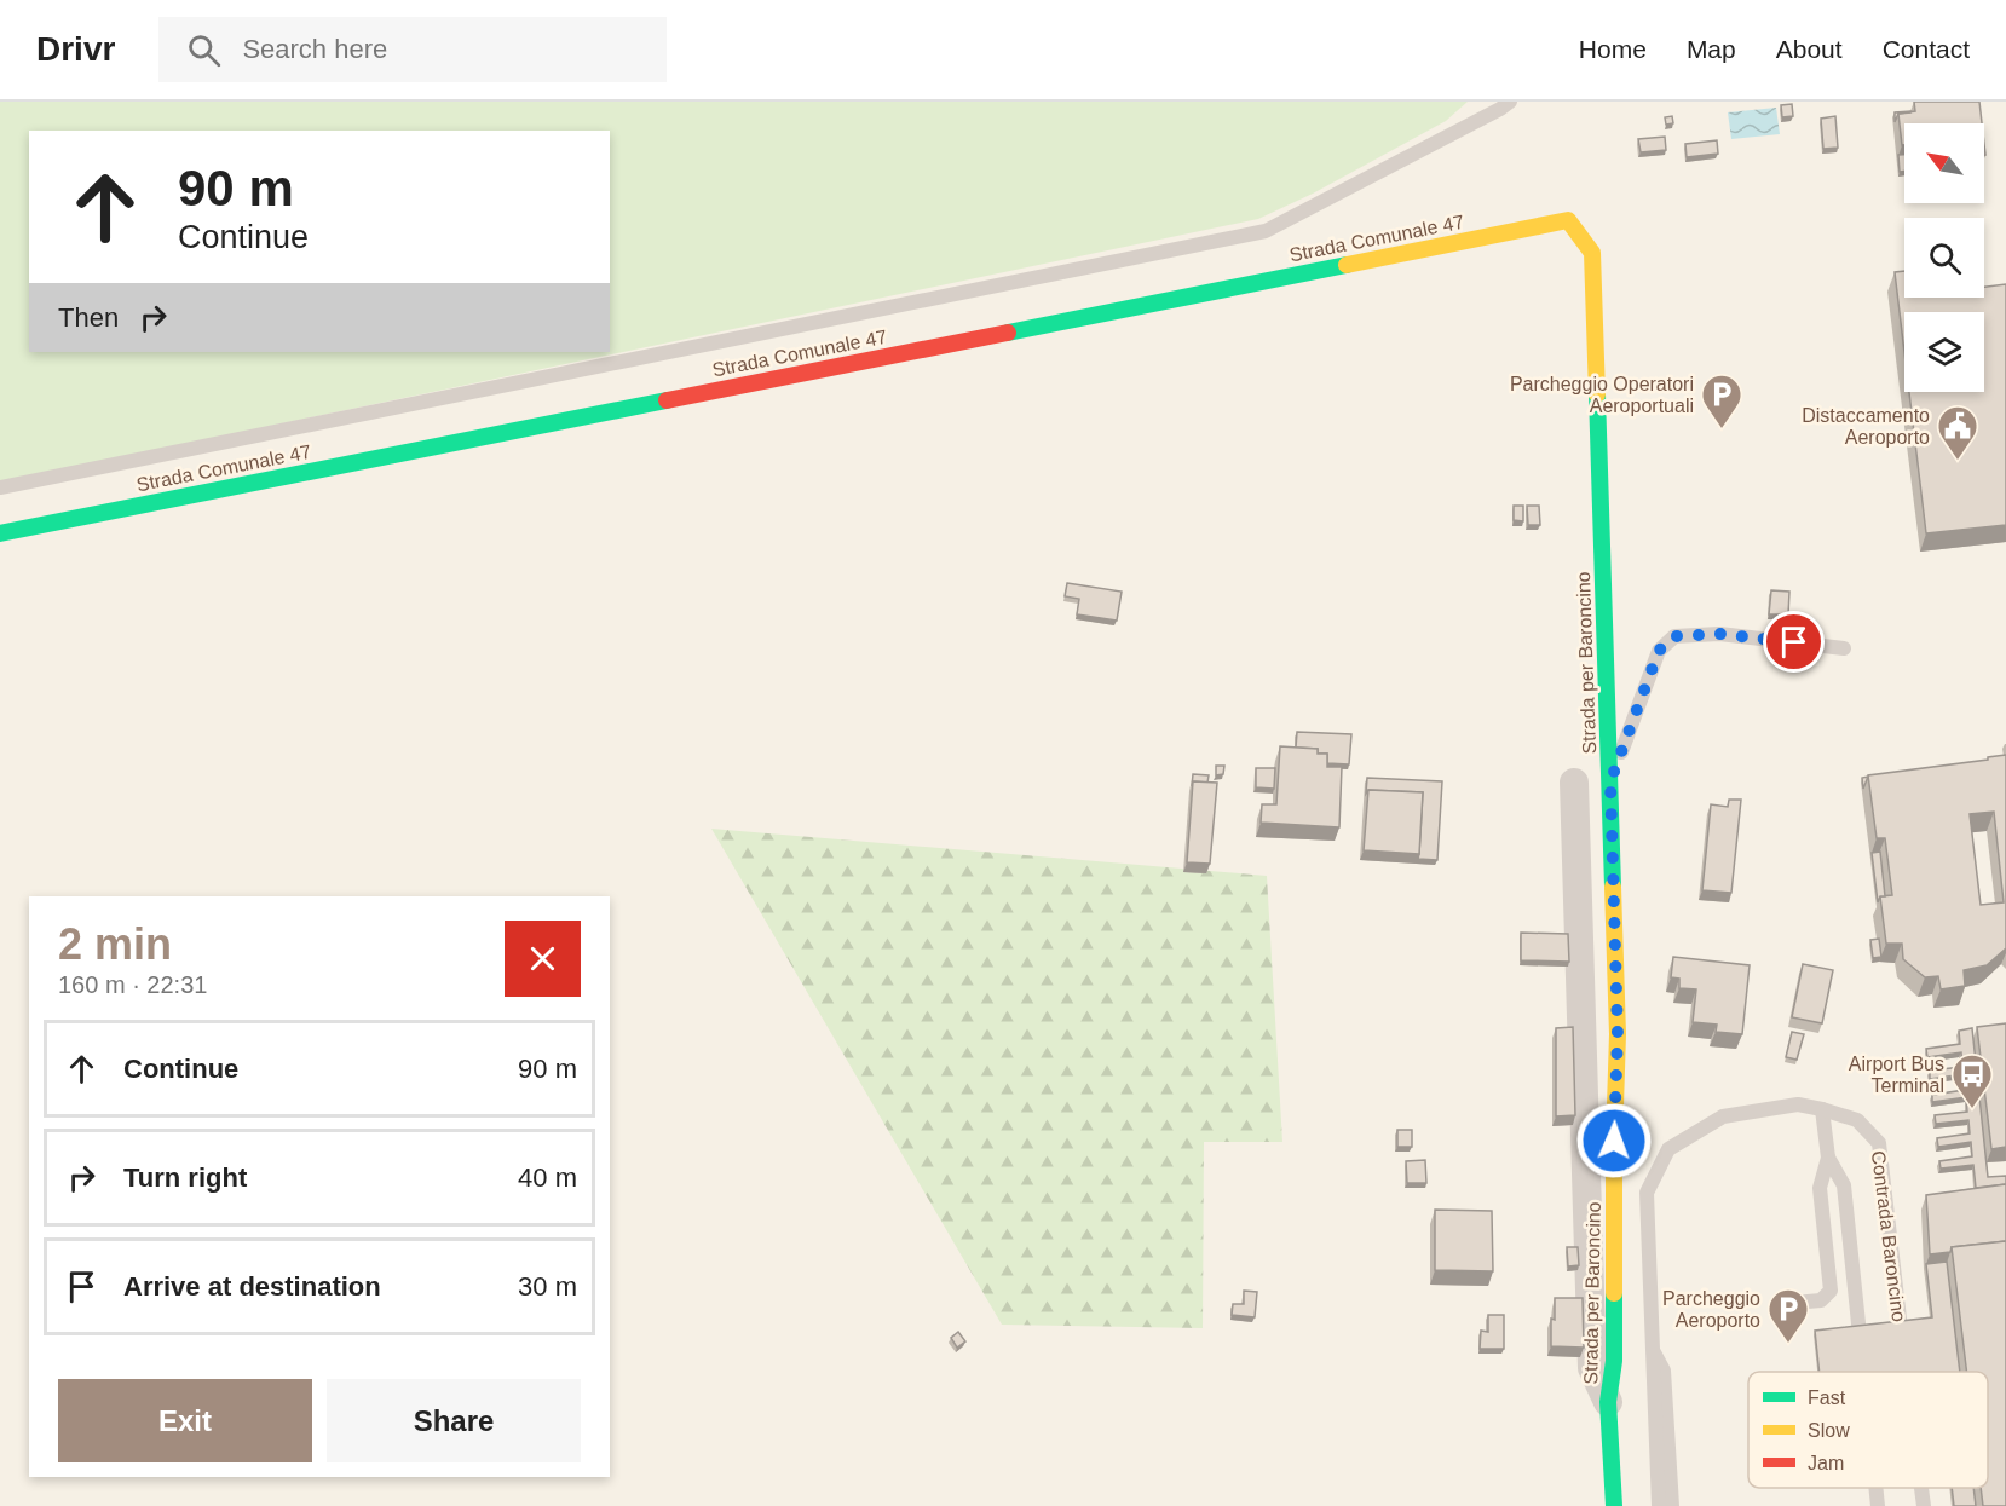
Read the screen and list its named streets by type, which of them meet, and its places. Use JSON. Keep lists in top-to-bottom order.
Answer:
{
  "streets": {
    "street": ["Strada Comunale 47", "Strada per Baroncino"],
    "lane": ["Contrada Baroncino"]
  },
  "crossings": [
    ["Strada Comunale 47", "Strada per Baroncino"]
  ],
  "places": {
    "parking": ["Parcheggio Operatori Aeroportuali", "Parcheggio Aeroporto"],
    "public building": ["Distaccamento Aeroporto"],
    "bus stop": ["Airport Bus Terminal"]
  },
  "legend": ["Fast", "Slow", "Jam"],
  "north": "top left",
  "page": {
    "header": "Drivr",
    "search": "Search here",
    "nav": [
      "Home",
      "Map",
      "About",
      "Contact"
    ],
    "turn": ["90 m", "Continue"],
    "then": "Then",
    "heading": ["2 min", "160 m · 22:31"],
    "list": [
      {
        "name": "Continue",
        "value": "90 m"
      },
      {
        "name": "Turn right",
        "value": "40 m"
      },
      {
        "name": "Arrive at destination",
        "value": "30 m"
      }
    ],
    "buttons": ["Exit", "Share"]
  }
}
